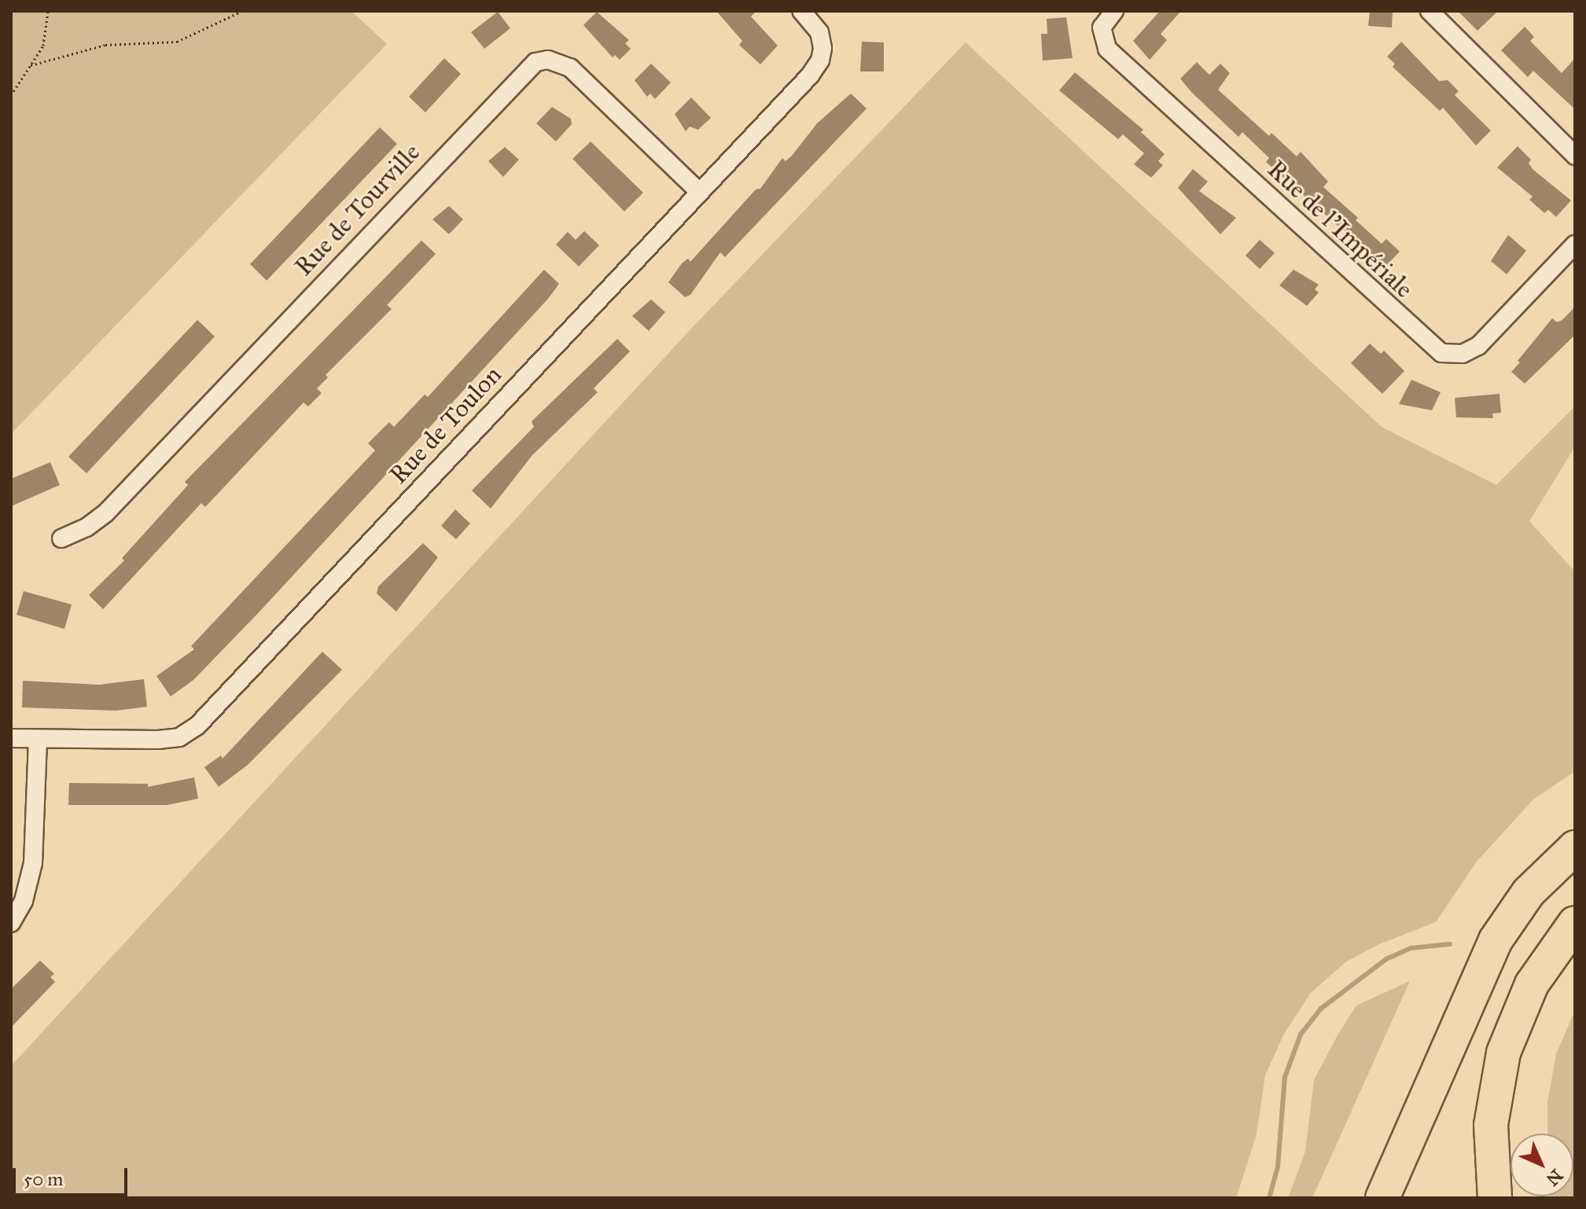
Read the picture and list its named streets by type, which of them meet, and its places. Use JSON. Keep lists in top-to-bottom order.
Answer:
{
  "streets": {
    "street": ["Rue de Tourville", "Rue de l'Impériale", "Rue de Toulon"]
  },
  "crossings": [
    ["Rue de Tourville", "Rue de Toulon"]
  ],
  "scale_bar": "50 m",
  "north": "bottom right"
}
